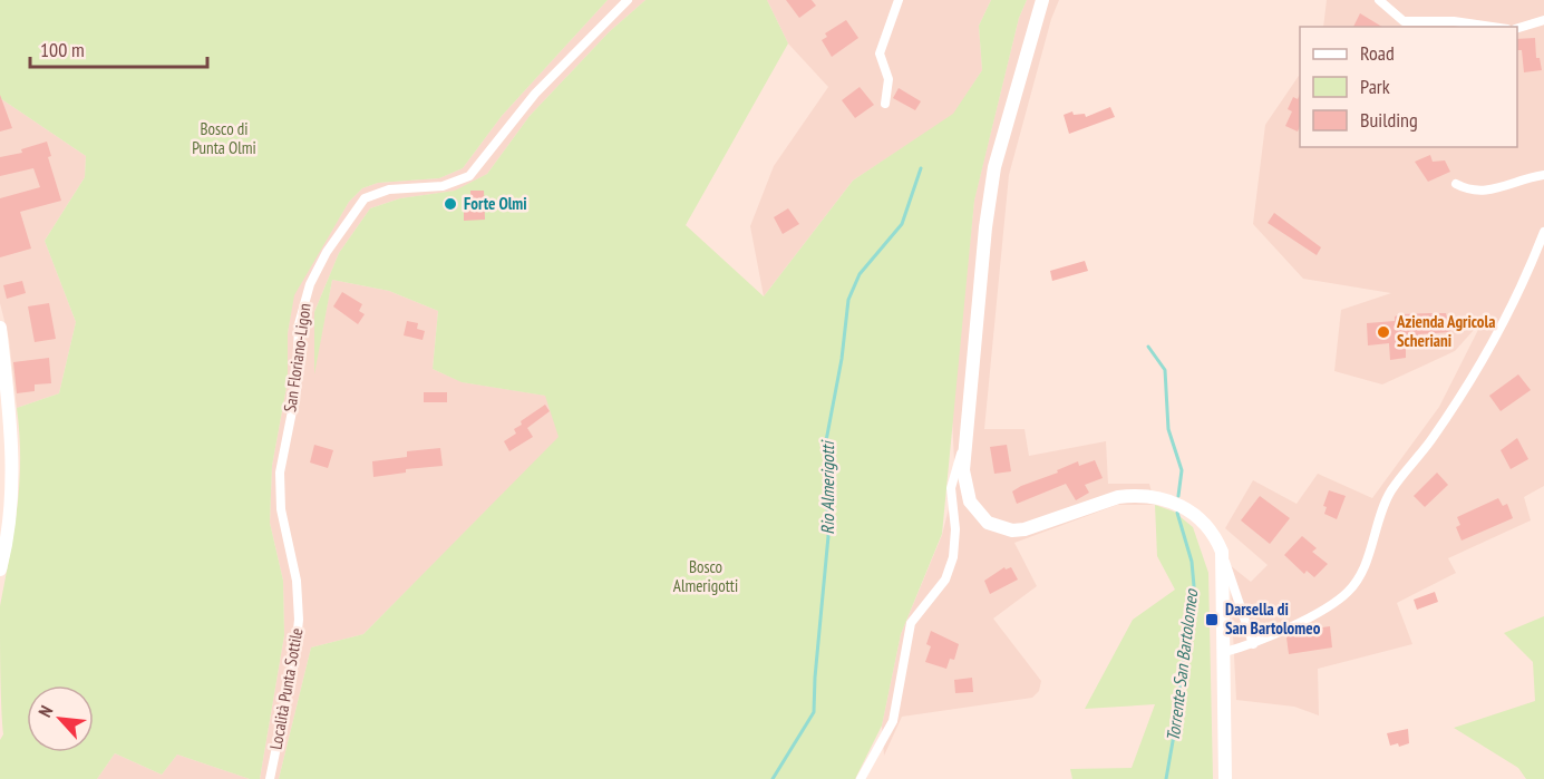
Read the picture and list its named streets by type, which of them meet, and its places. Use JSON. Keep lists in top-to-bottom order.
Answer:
{
  "streets": {
    "street": ["San Floriano-Ligon", "Località Punta Sottile"]
  },
  "crossings": [
    ["San Floriano-Ligon", "Località Punta Sottile"]
  ],
  "water": ["Rio Almerigotti", "Torrente San Bartolomeo"],
  "parks": ["Bosco di Punta Olmi", "Bosco Almerigotti"],
  "places": {
    "other": ["Forte Olmi", "Azienda Agricola Scheriani"],
    "transit": ["Darsella di San Bartolomeo"]
  },
  "legend": ["Road", "Park", "Building"],
  "scale_bar": "100 m",
  "north": "top left"
}
